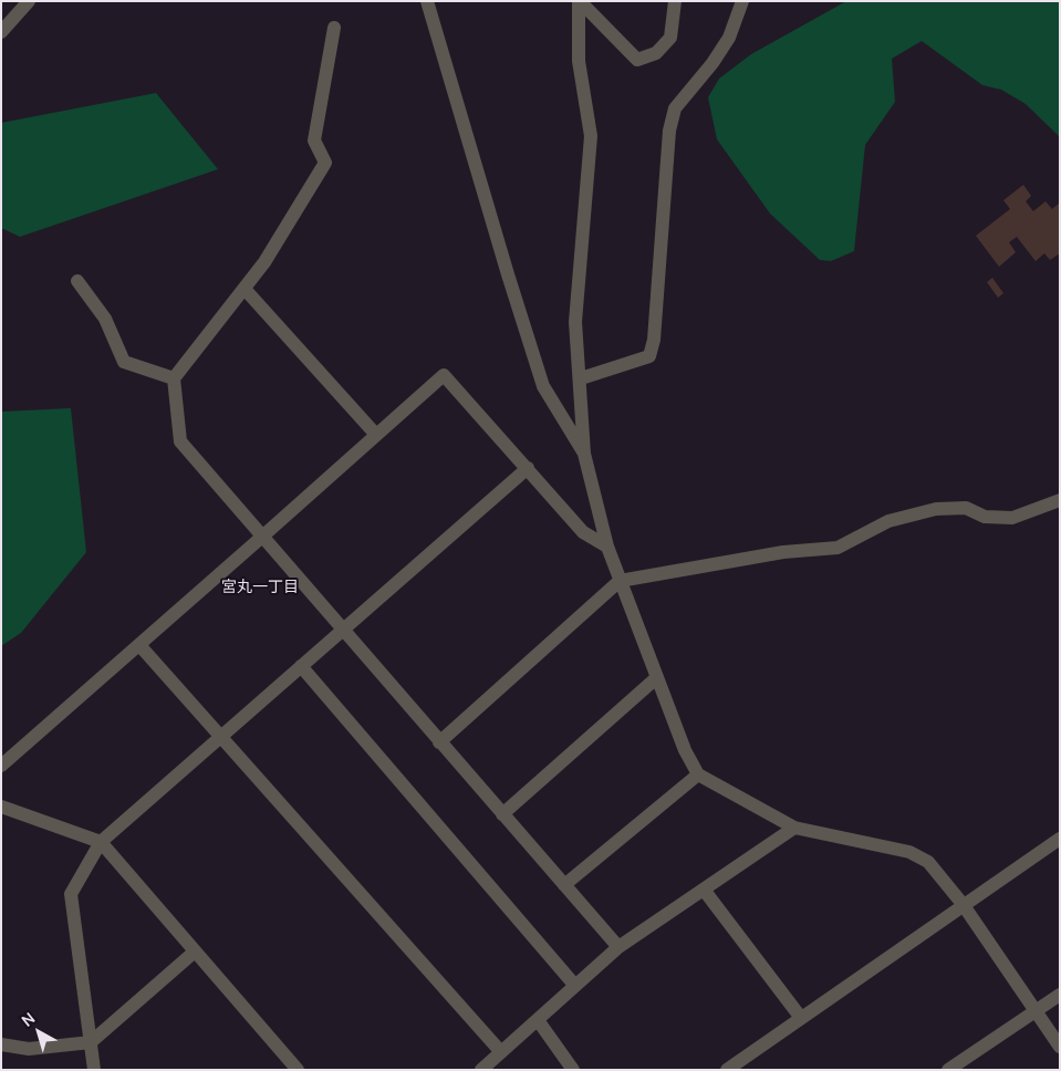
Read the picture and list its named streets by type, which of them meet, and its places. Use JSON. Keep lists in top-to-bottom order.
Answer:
{
  "districts": ["宮丸一丁目"],
  "north": "top left"
}
